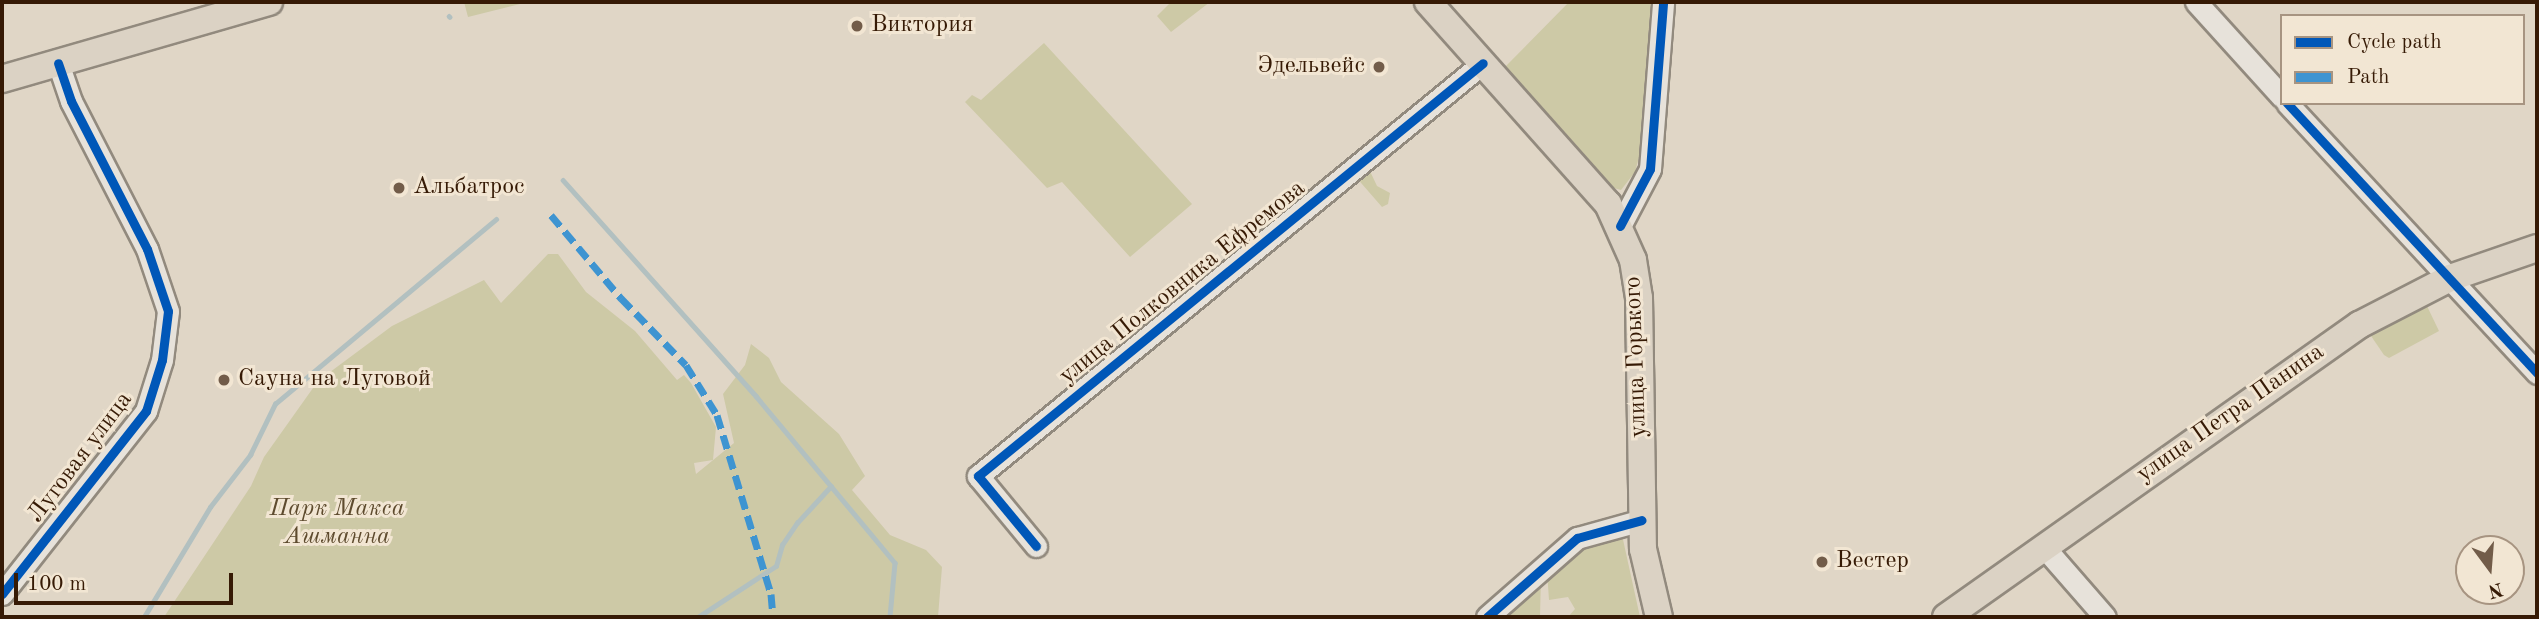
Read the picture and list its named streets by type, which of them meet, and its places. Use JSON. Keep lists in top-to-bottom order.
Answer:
{
  "streets": {
    "main road": ["улица Горького", "улица Петра Панина"],
    "street": ["улица Полковника Ефремова", "Луговая улица"]
  },
  "crossings": [
    ["улица Полковника Ефремова", "улица Горького"]
  ],
  "parks": ["Парк Макса Ашманна"],
  "places": [
    "Виктория",
    "Эдельвейс",
    "Альбатрос",
    "Сауна на Луговой",
    "Вестер"
  ],
  "legend": ["Cycle path", "Path"],
  "scale_bar": "100 m",
  "north": "bottom"
}
